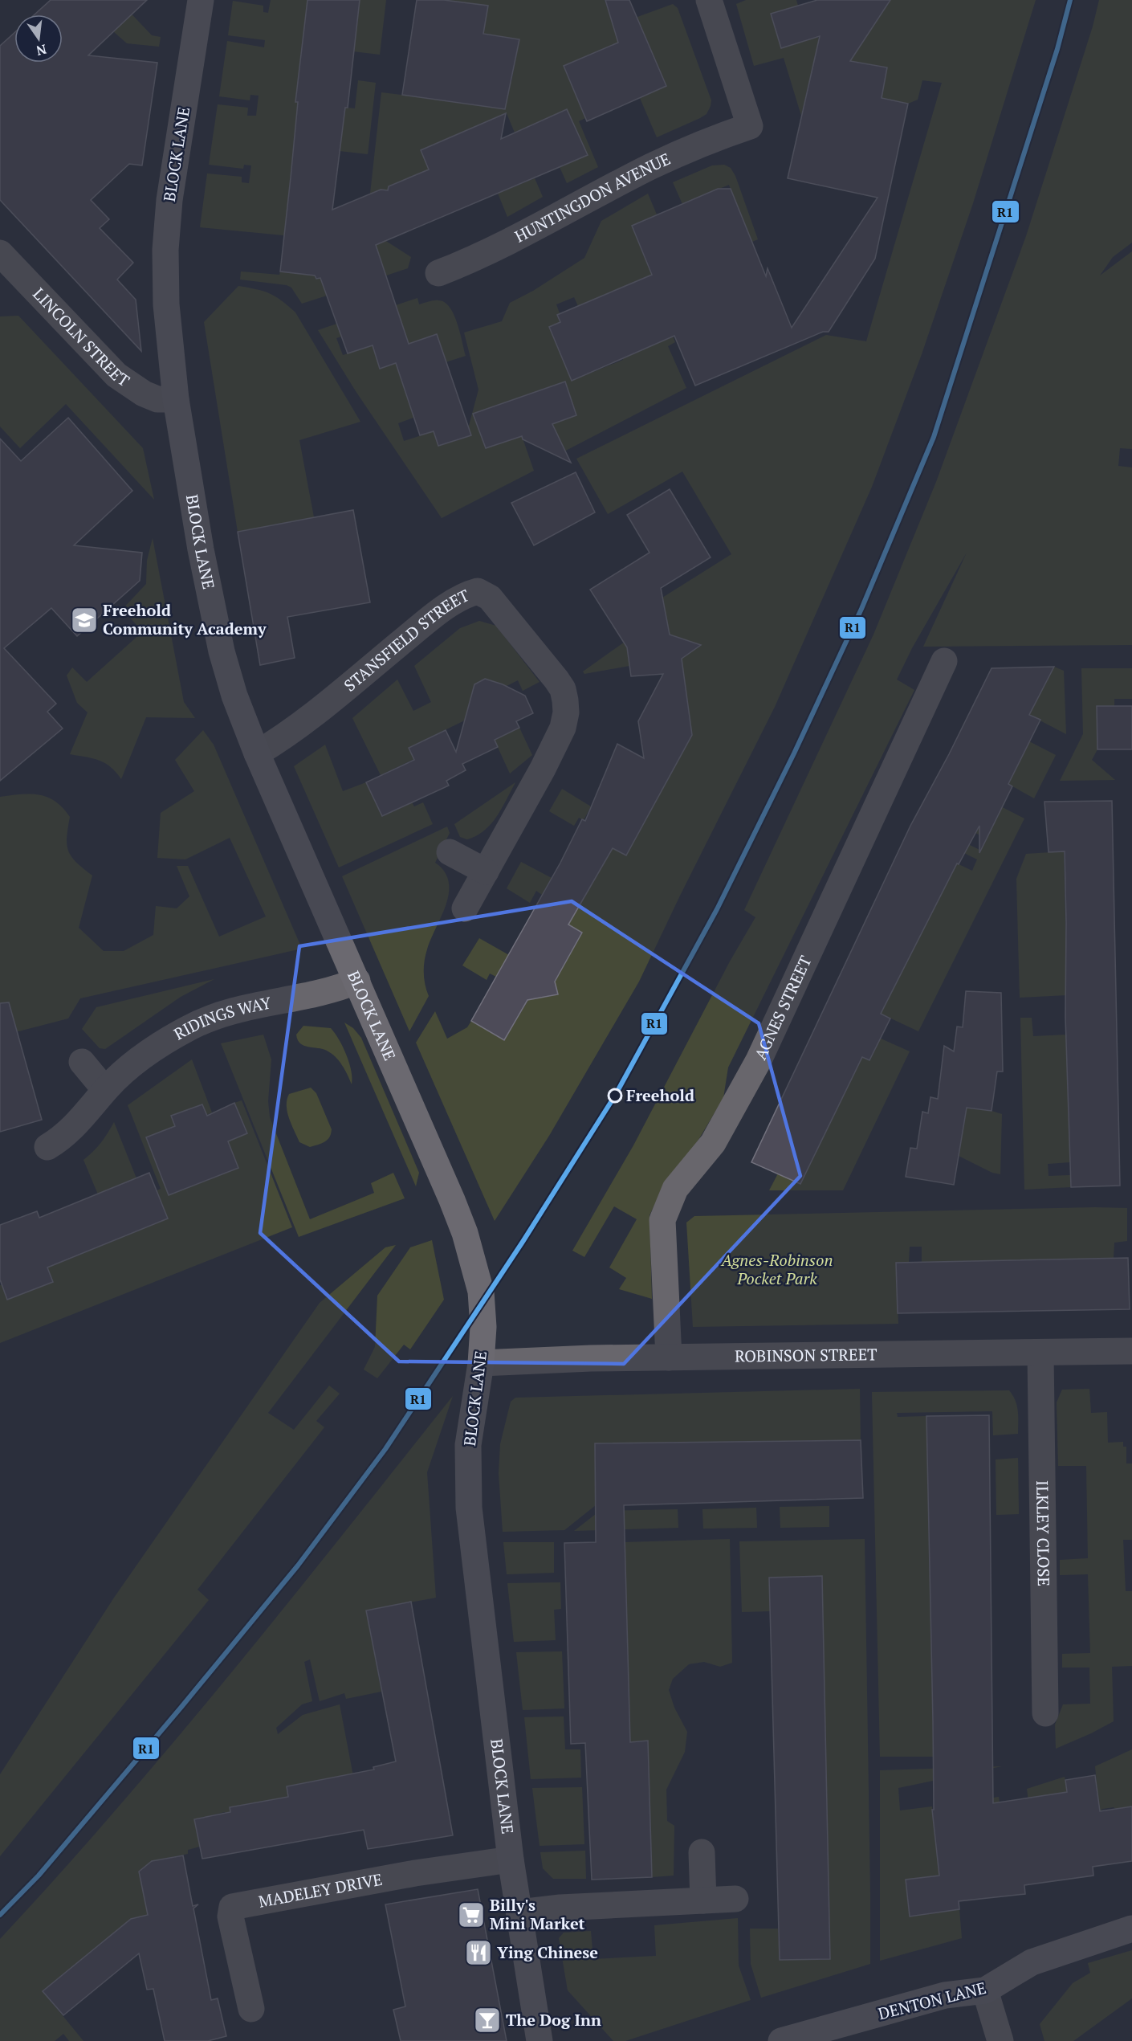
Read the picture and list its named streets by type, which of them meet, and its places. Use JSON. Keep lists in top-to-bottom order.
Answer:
{
  "streets": {
    "main road": ["BLOCK LANE", "DENTON LANE"],
    "street": [
      "HUNTINGDON AVENUE",
      "LINCOLN STREET",
      "STANSFIELD STREET",
      "AGNES STREET",
      "RIDINGS WAY",
      "ROBINSON STREET",
      "ILKLEY CLOSE",
      "MADELEY DRIVE"
    ]
  },
  "crossings": [
    ["BLOCK LANE", "LINCOLN STREET"],
    ["BLOCK LANE", "STANSFIELD STREET"],
    ["BLOCK LANE", "RIDINGS WAY"],
    ["BLOCK LANE", "ROBINSON STREET"],
    ["BLOCK LANE", "MADELEY DRIVE"],
    ["AGNES STREET", "ROBINSON STREET"],
    ["ROBINSON STREET", "ILKLEY CLOSE"]
  ],
  "parks": ["Agnes-Robinson Pocket Park"],
  "places": {
    "school or university": ["Freehold Community Academy"],
    "other": ["Freehold"],
    "supermarket": ["Billy's Mini Market"],
    "restaurant": ["Ying Chinese"],
    "bar": ["The Dog Inn"]
  },
  "lines": ["transit line R1"],
  "north": "bottom"
}
